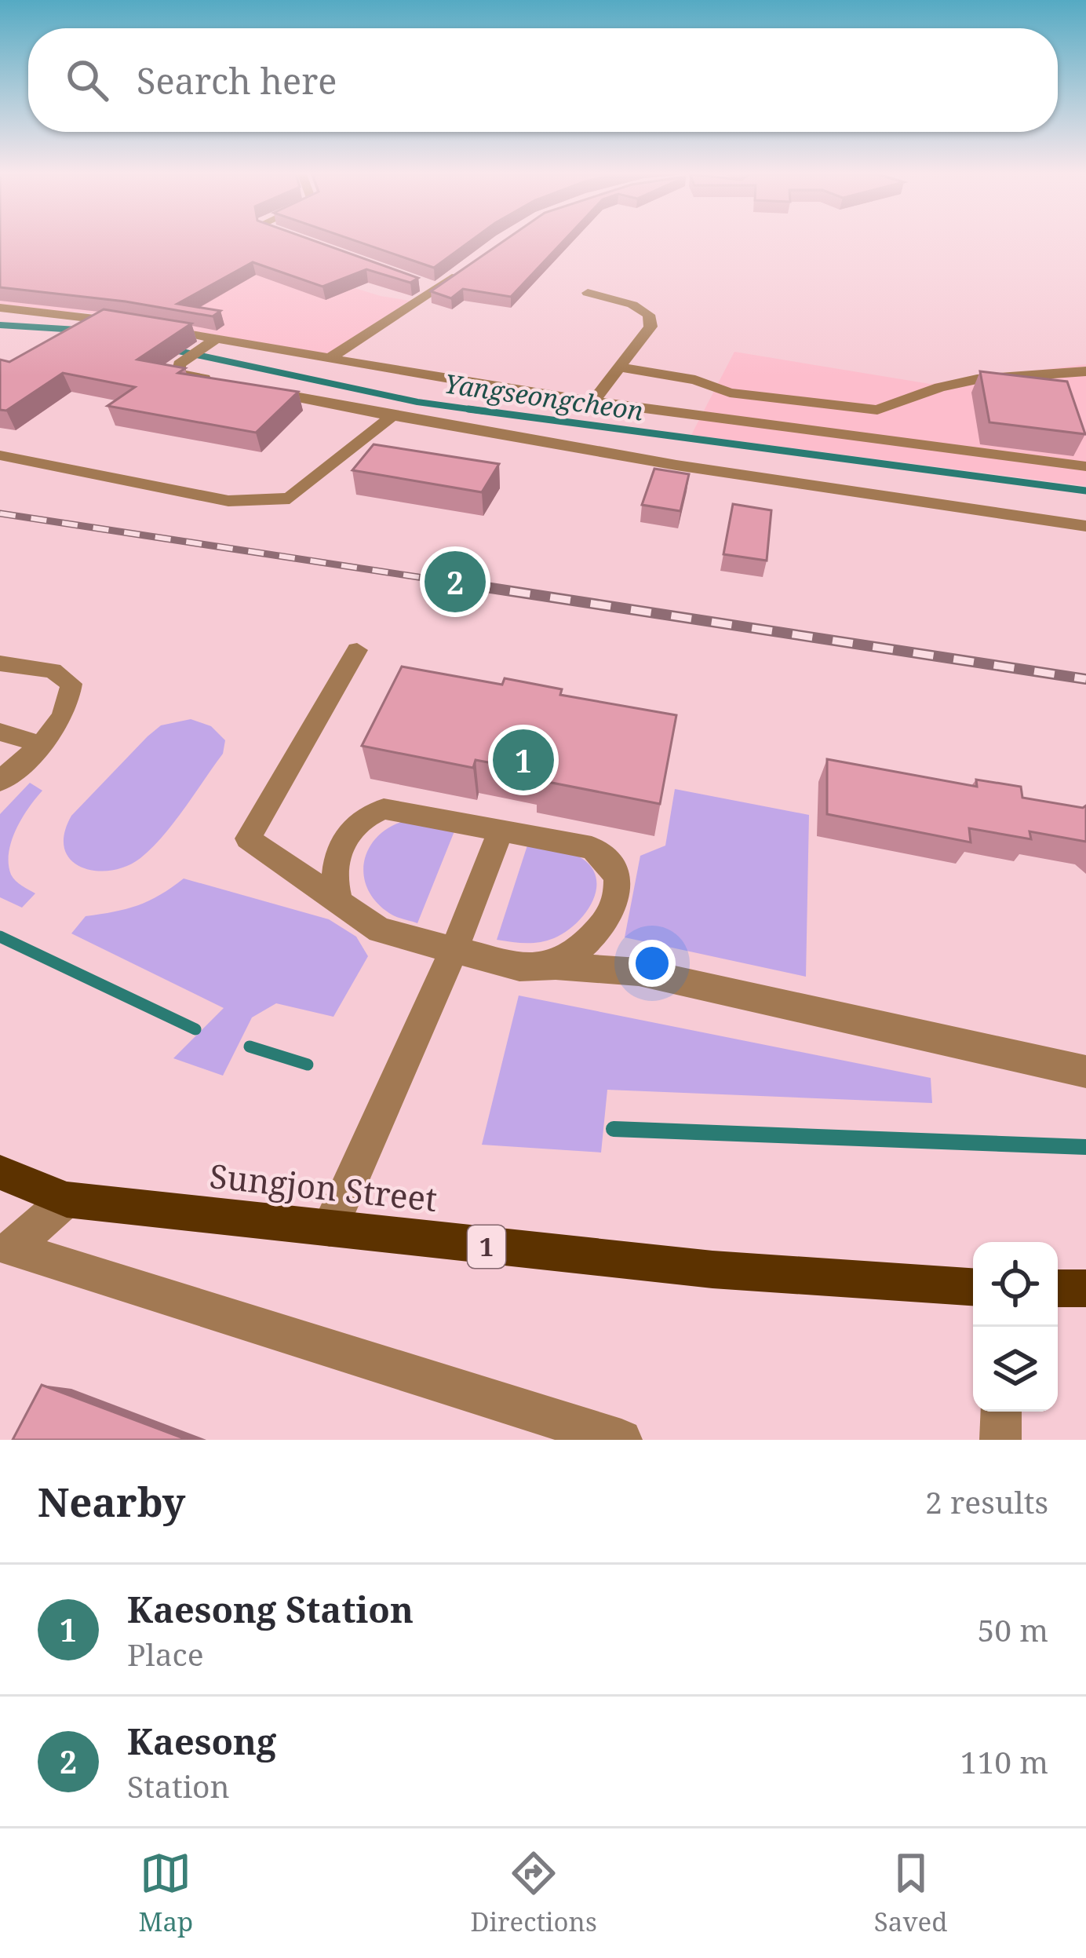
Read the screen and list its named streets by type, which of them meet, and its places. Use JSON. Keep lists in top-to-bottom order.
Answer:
{
  "streets": {
    "main road": ["Sungjon Street", "1"]
  },
  "water": ["Yangseongcheon"],
  "page": {
    "search": "Search here",
    "pins": ["2", "1"],
    "heading": ["Nearby", "2 results"],
    "list": [
      {
        "mark": "1",
        "name": "Kaesong Station",
        "note": "Place",
        "value": "50 m"
      },
      {
        "mark": "2",
        "name": "Kaesong",
        "note": "Station",
        "value": "110 m"
      }
    ],
    "nav": ["Map", "Directions", "Saved"]
  }
}
